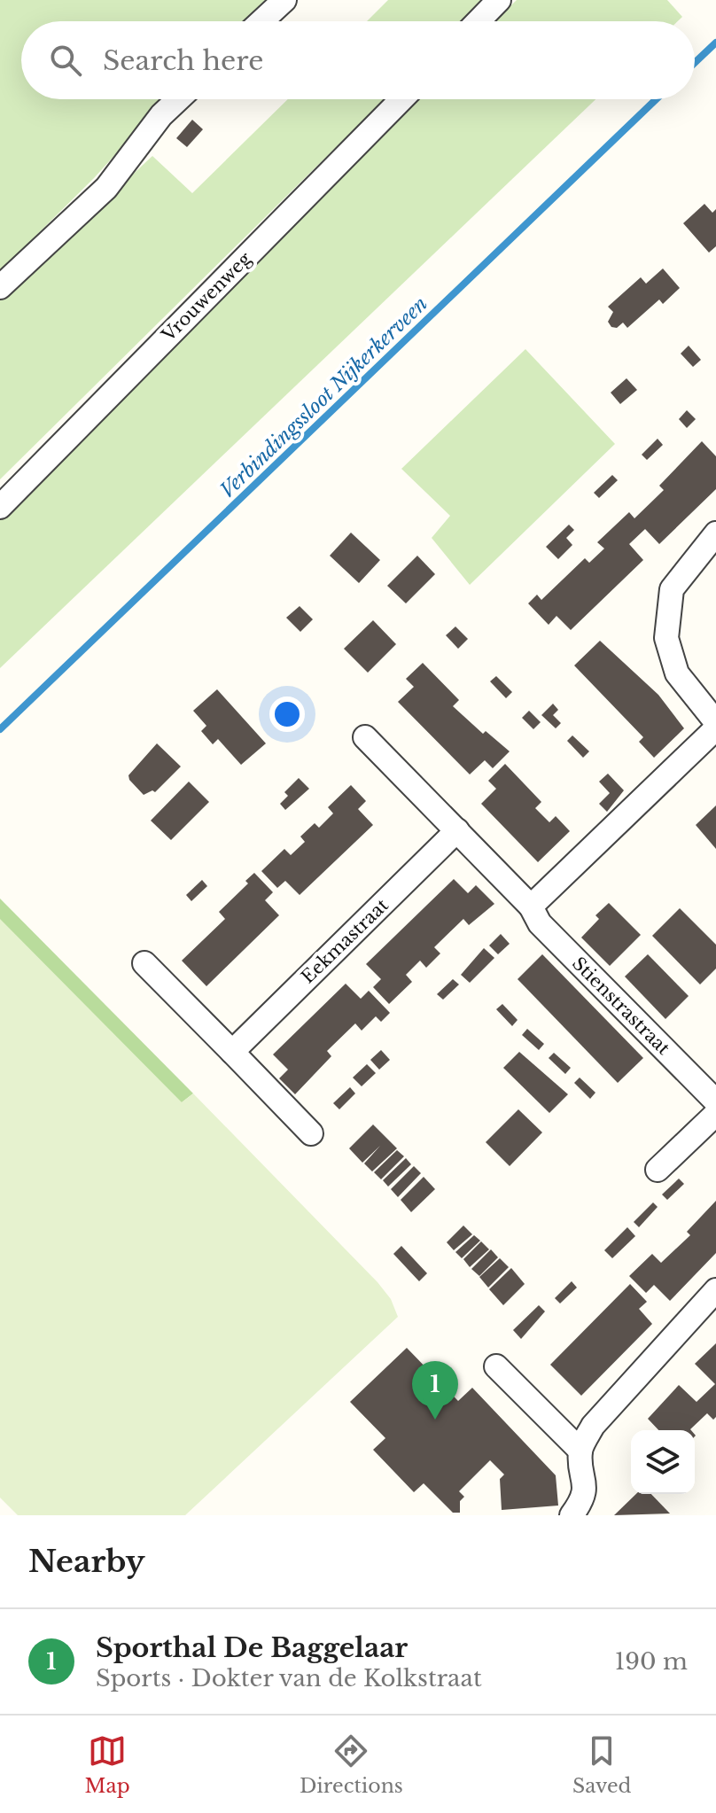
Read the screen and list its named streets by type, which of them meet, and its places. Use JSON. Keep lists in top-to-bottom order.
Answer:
{
  "streets": {
    "street": ["Vrouwenweg", "Eekmastraat", "Stienstrastraat"]
  },
  "crossings": [
    ["Eekmastraat", "Stienstrastraat"]
  ],
  "water": ["Verbindingssloot Nijkerkerveen"],
  "page": {
    "search": "Search here",
    "pins": "1",
    "heading": "Nearby",
    "list": [
      {
        "mark": "1",
        "name": "Sporthal De Baggelaar",
        "note": "Sports · Dokter van de Kolkstraat",
        "value": "190 m"
      }
    ],
    "nav": ["Map", "Directions", "Saved"]
  }
}
